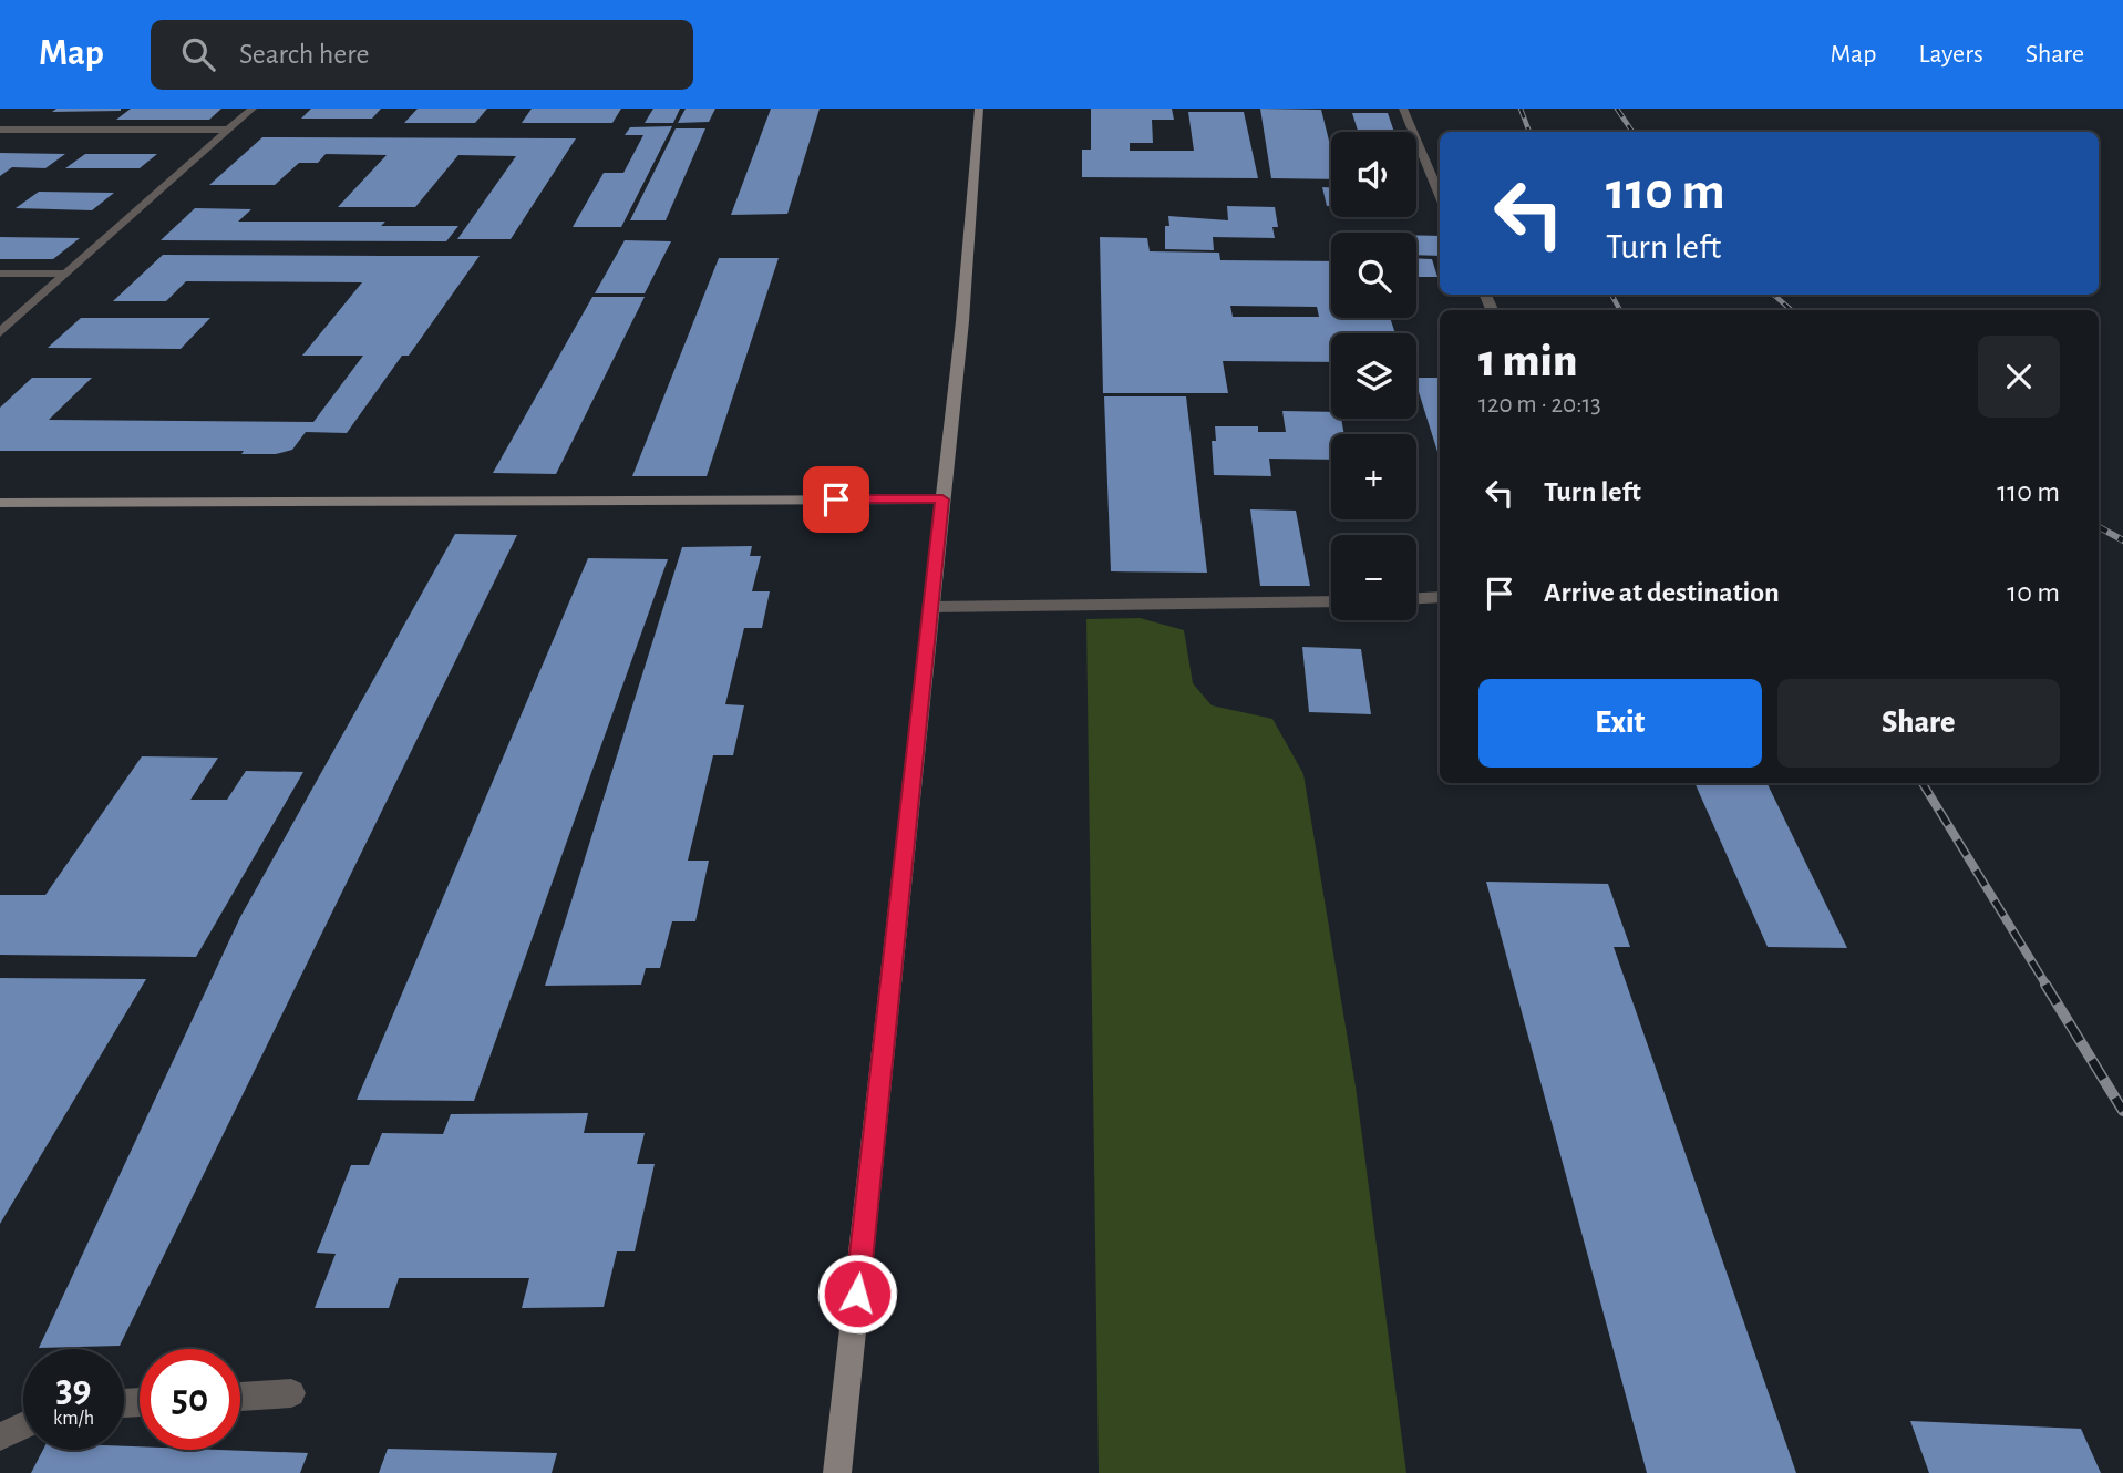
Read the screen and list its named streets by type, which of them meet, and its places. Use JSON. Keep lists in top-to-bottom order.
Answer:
{
  "page": {
    "header": "Map",
    "search": "Search here",
    "nav": ["Map", "Layers", "Share"],
    "map_buttons": ["+", "−"],
    "turn": ["110 m", "Turn left"],
    "heading": ["1 min", "120 m · 20:13"],
    "list": [
      {
        "name": "Turn left",
        "value": "110 m"
      },
      {
        "name": "Arrive at destination",
        "value": "10 m"
      }
    ],
    "buttons": ["Exit", "Share"],
    "speed": "39 km/h",
    "limit": "50"
  }
}
